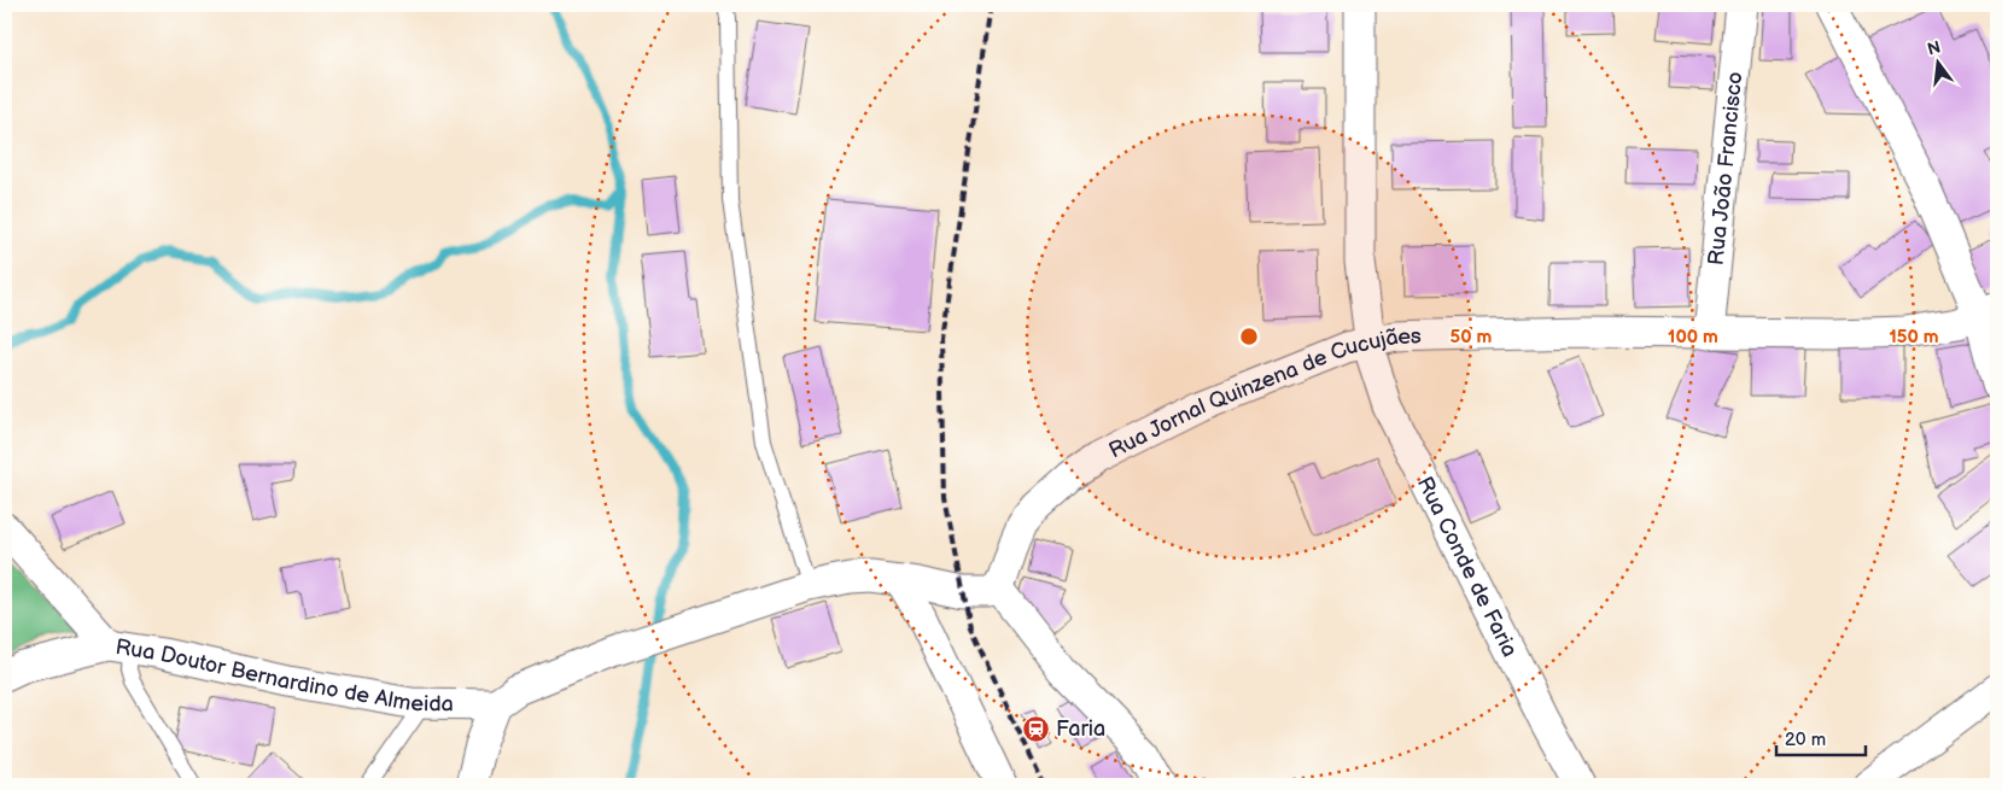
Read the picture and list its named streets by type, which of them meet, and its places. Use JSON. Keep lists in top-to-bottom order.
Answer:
{
  "streets": {
    "street": [
      "Rua João Francisco",
      "Rua Jornal Quinzena de Cucujães",
      "Rua Conde de Faria",
      "Rua Doutor Bernardino de Almeida"
    ]
  },
  "crossings": [
    ["Rua João Francisco", "Rua Jornal Quinzena de Cucujães"],
    ["Rua Jornal Quinzena de Cucujães", "Rua Conde de Faria"]
  ],
  "places": {
    "station": ["Faria"]
  },
  "scale_bar": "20 m",
  "north": "top",
  "rings": ["50 m", "100 m", "150 m"]
}
